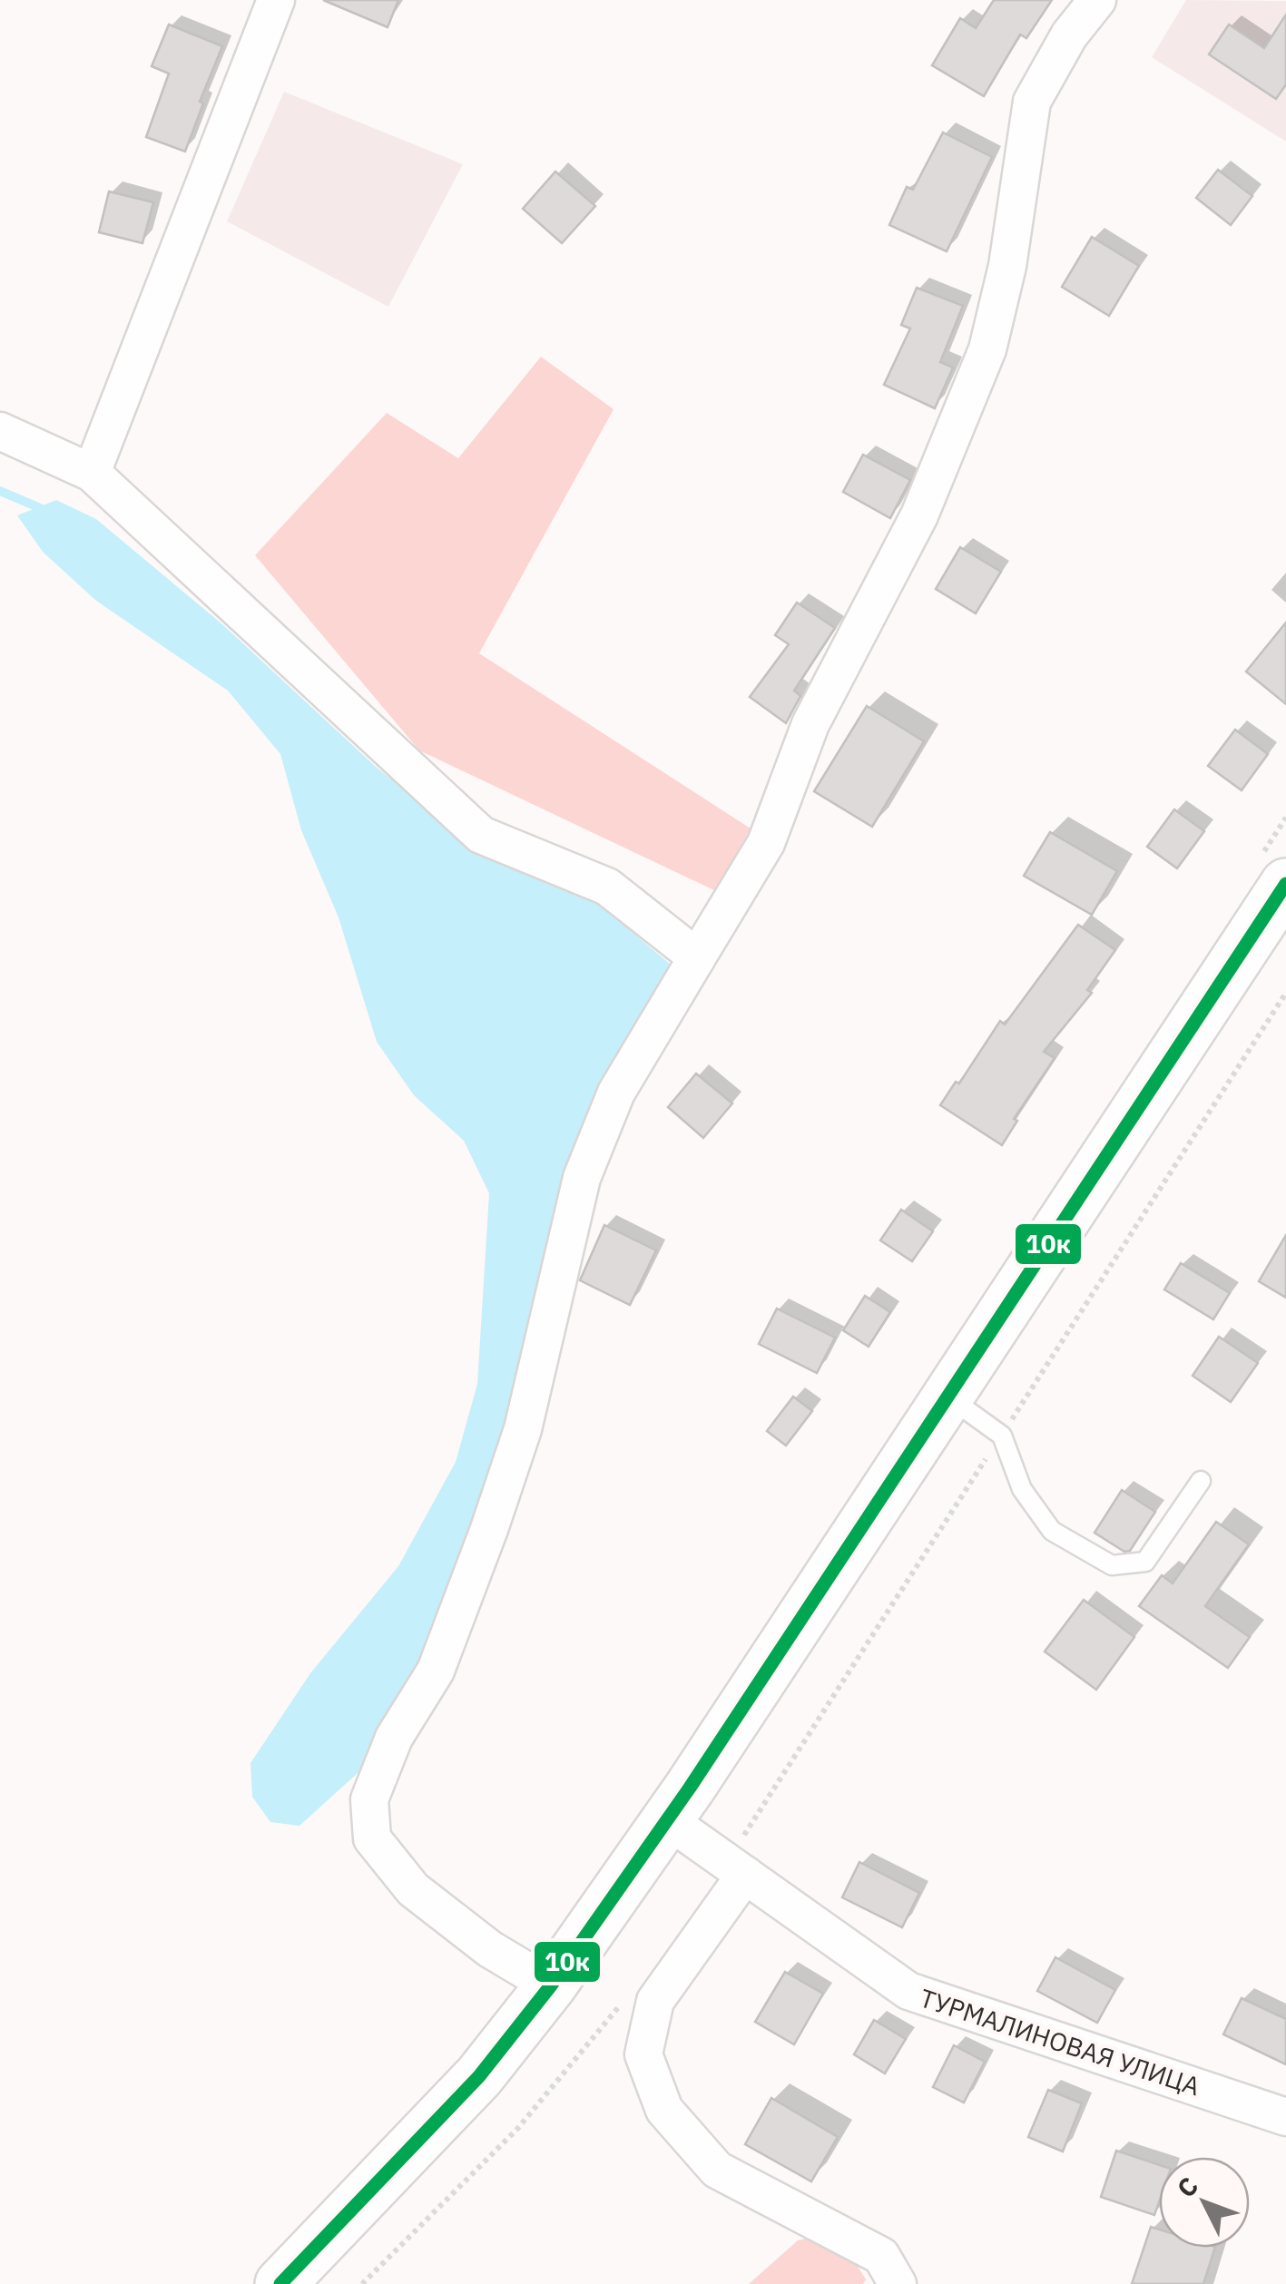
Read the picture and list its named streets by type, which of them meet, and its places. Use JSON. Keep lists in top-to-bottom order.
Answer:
{
  "streets": {
    "street": ["ТУРМАЛИНОВАЯ УЛИЦА"]
  },
  "lines": ["transit line 10к"],
  "north": "top left"
}
